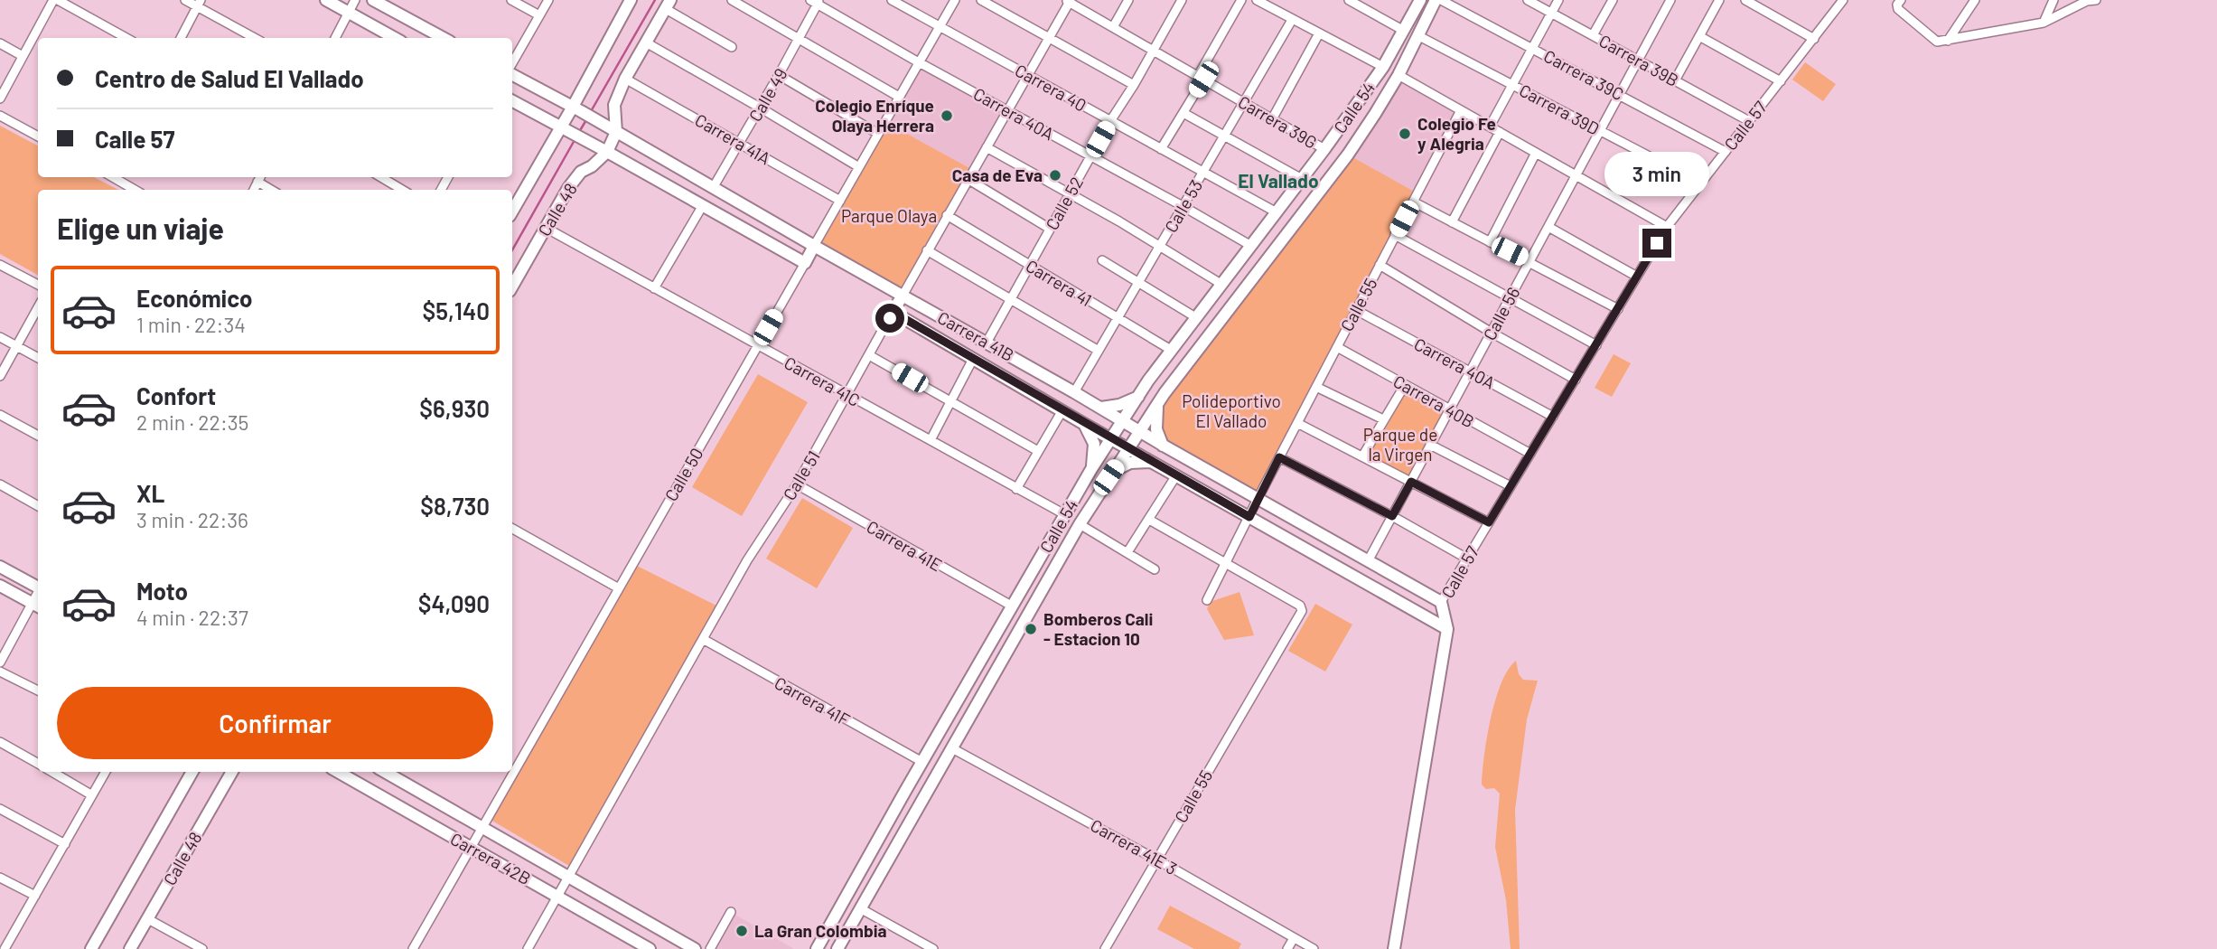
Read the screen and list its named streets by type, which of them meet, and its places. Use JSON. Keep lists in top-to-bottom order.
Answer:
{
  "streets": {
    "street": [
      "Carrera 39B",
      "Carrera 39C",
      "Carrera 40",
      "Calle 49",
      "Calle 54",
      "Carrera 39D",
      "Carrera 40A",
      "Carrera 39G",
      "Calle 57",
      "Carrera 41A",
      "Calle 52",
      "Calle 53",
      "Calle 48",
      "Carrera 41",
      "Calle 55",
      "Calle 56",
      "Carrera 41B",
      "Carrera 41C",
      "Carrera 40B",
      "Calle 50",
      "Calle 51",
      "Carrera 41E",
      "Carrera 41F",
      "Carrera 41E 3",
      "Carrera 42B"
    ]
  },
  "crossings": [
    ["Carrera 39B", "Calle 57"],
    ["Carrera 39B", "Calle 56"],
    ["Carrera 39C", "Calle 57"],
    ["Carrera 39C", "Calle 56"],
    ["Carrera 40", "Calle 54"],
    ["Carrera 40", "Calle 52"],
    ["Carrera 40", "Calle 53"],
    ["Carrera 40", "Calle 50"],
    ["Carrera 40", "Calle 51"],
    ["Calle 49", "Carrera 40A"],
    ["Calle 49", "Carrera 41A"],
    ["Calle 49", "Carrera 41B"],
    ["Calle 54", "Carrera 39D"],
    ["Calle 54", "Carrera 40A"],
    ["Calle 54", "Carrera 39G"],
    ["Calle 54", "Carrera 41"],
    ["Calle 54", "Carrera 41B"],
    ["Calle 54", "Carrera 41C"],
    ["Calle 54", "Carrera 41E"],
    ["Calle 54", "Carrera 41F"],
    ["Calle 54", "Carrera 41E 3"],
    ["Carrera 39D", "Calle 57"],
    ["Carrera 39D", "Calle 56"],
    ["Carrera 40A", "Calle 57"],
    ["Carrera 40A", "Calle 52"],
    ["Carrera 40A", "Calle 53"],
    ["Carrera 40A", "Calle 55"],
    ["Carrera 40A", "Calle 56"],
    ["Carrera 40A", "Calle 50"],
    ["Carrera 40A", "Calle 51"],
    ["Carrera 39G", "Calle 52"],
    ["Carrera 39G", "Calle 53"],
    ["Carrera 39G", "Calle 51"],
    ["Calle 57", "Carrera 41B"],
    ["Calle 57", "Carrera 40B"],
    ["Carrera 41A", "Calle 48"],
    ["Carrera 41A", "Calle 50"],
    ["Calle 52", "Carrera 41"],
    ["Calle 52", "Carrera 41B"],
    ["Calle 53", "Carrera 41"],
    ["Calle 53", "Carrera 41B"],
    ["Calle 48", "Carrera 41B"],
    ["Calle 48", "Carrera 41C"],
    ["Carrera 41", "Calle 51"],
    ["Calle 55", "Carrera 41B"],
    ["Calle 55", "Carrera 40B"],
    ["Calle 55", "Carrera 41E 3"],
    ["Calle 56", "Carrera 41B"],
    ["Calle 56", "Carrera 40B"],
    ["Carrera 41B", "Calle 50"],
    ["Carrera 41B", "Calle 51"],
    ["Carrera 41C", "Calle 50"],
    ["Carrera 41C", "Calle 51"],
    ["Calle 50", "Carrera 42B"],
    ["Calle 51", "Carrera 41E"],
    ["Calle 51", "Carrera 41F"],
    ["Calle 51", "Carrera 42B"]
  ],
  "districts": ["El Vallado"],
  "parks": ["Parque Olaya", "Polideportivo El Vallado", "Parque de la Virgen"],
  "places": [
    "Colegio Enríque Olaya Herrera",
    "Colegio Fe y Alegria",
    "Casa de Eva",
    "Bomberos Cali - Estacion 10",
    "La Gran Colombia"
  ],
  "page": {
    "banner": ["Centro de Salud El Vallado", "Calle 57"],
    "bubble": "3 min",
    "heading": "Elige un viaje",
    "list": [
      {
        "name": "Económico",
        "note": "1 min · 22:34",
        "value": "$5,140"
      },
      {
        "name": "Confort",
        "note": "2 min · 22:35",
        "value": "$6,930"
      },
      {
        "name": "XL",
        "note": "3 min · 22:36",
        "value": "$8,730"
      },
      {
        "name": "Moto",
        "note": "4 min · 22:37",
        "value": "$4,090"
      }
    ],
    "buttons": "Confirmar"
  }
}
